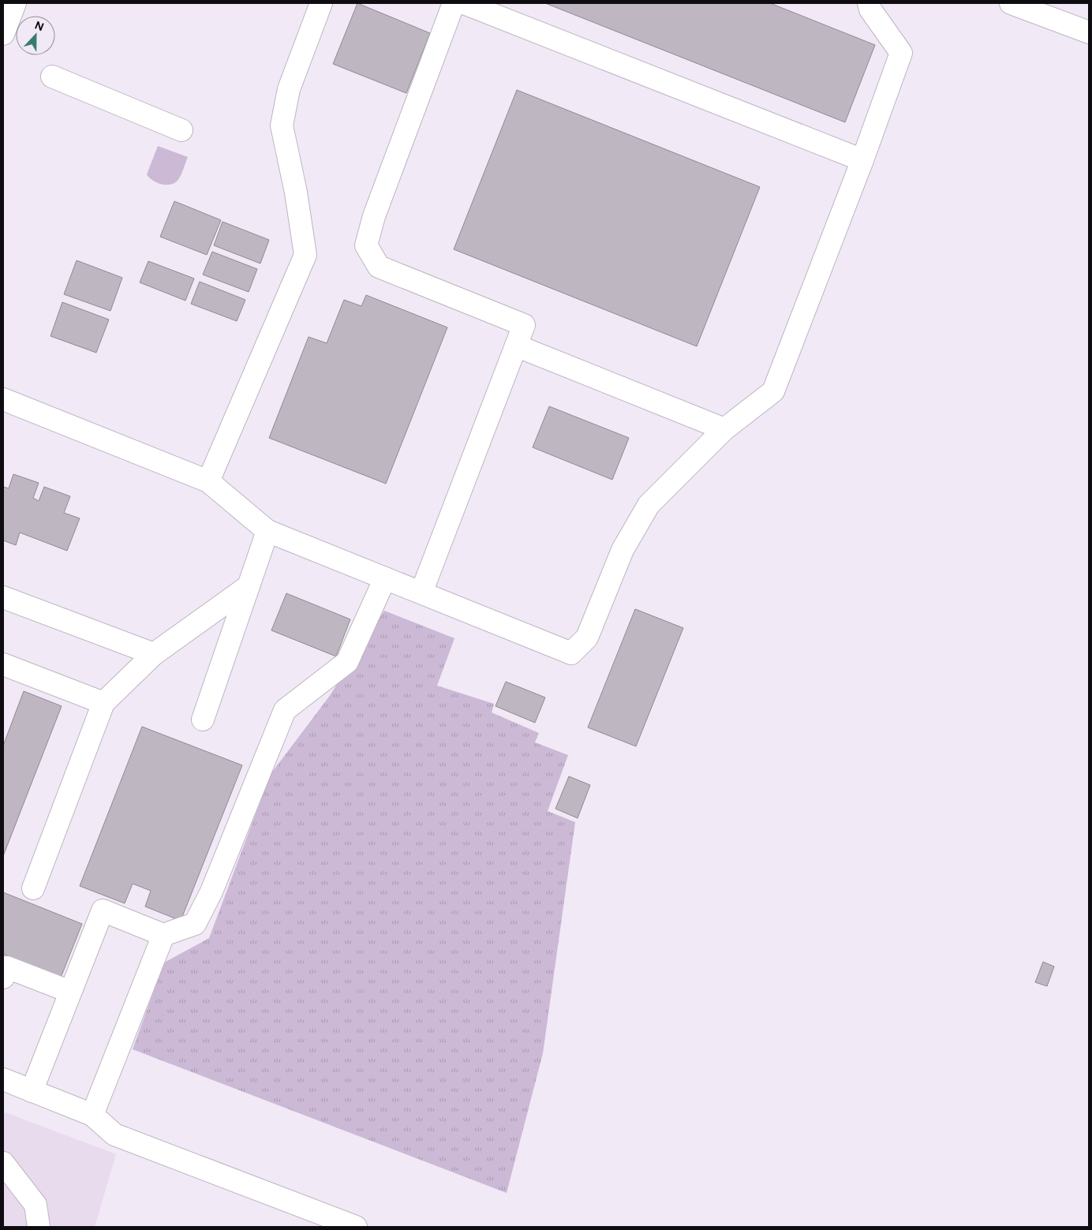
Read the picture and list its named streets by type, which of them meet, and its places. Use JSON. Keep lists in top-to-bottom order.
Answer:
{
  "north": "top"
}
